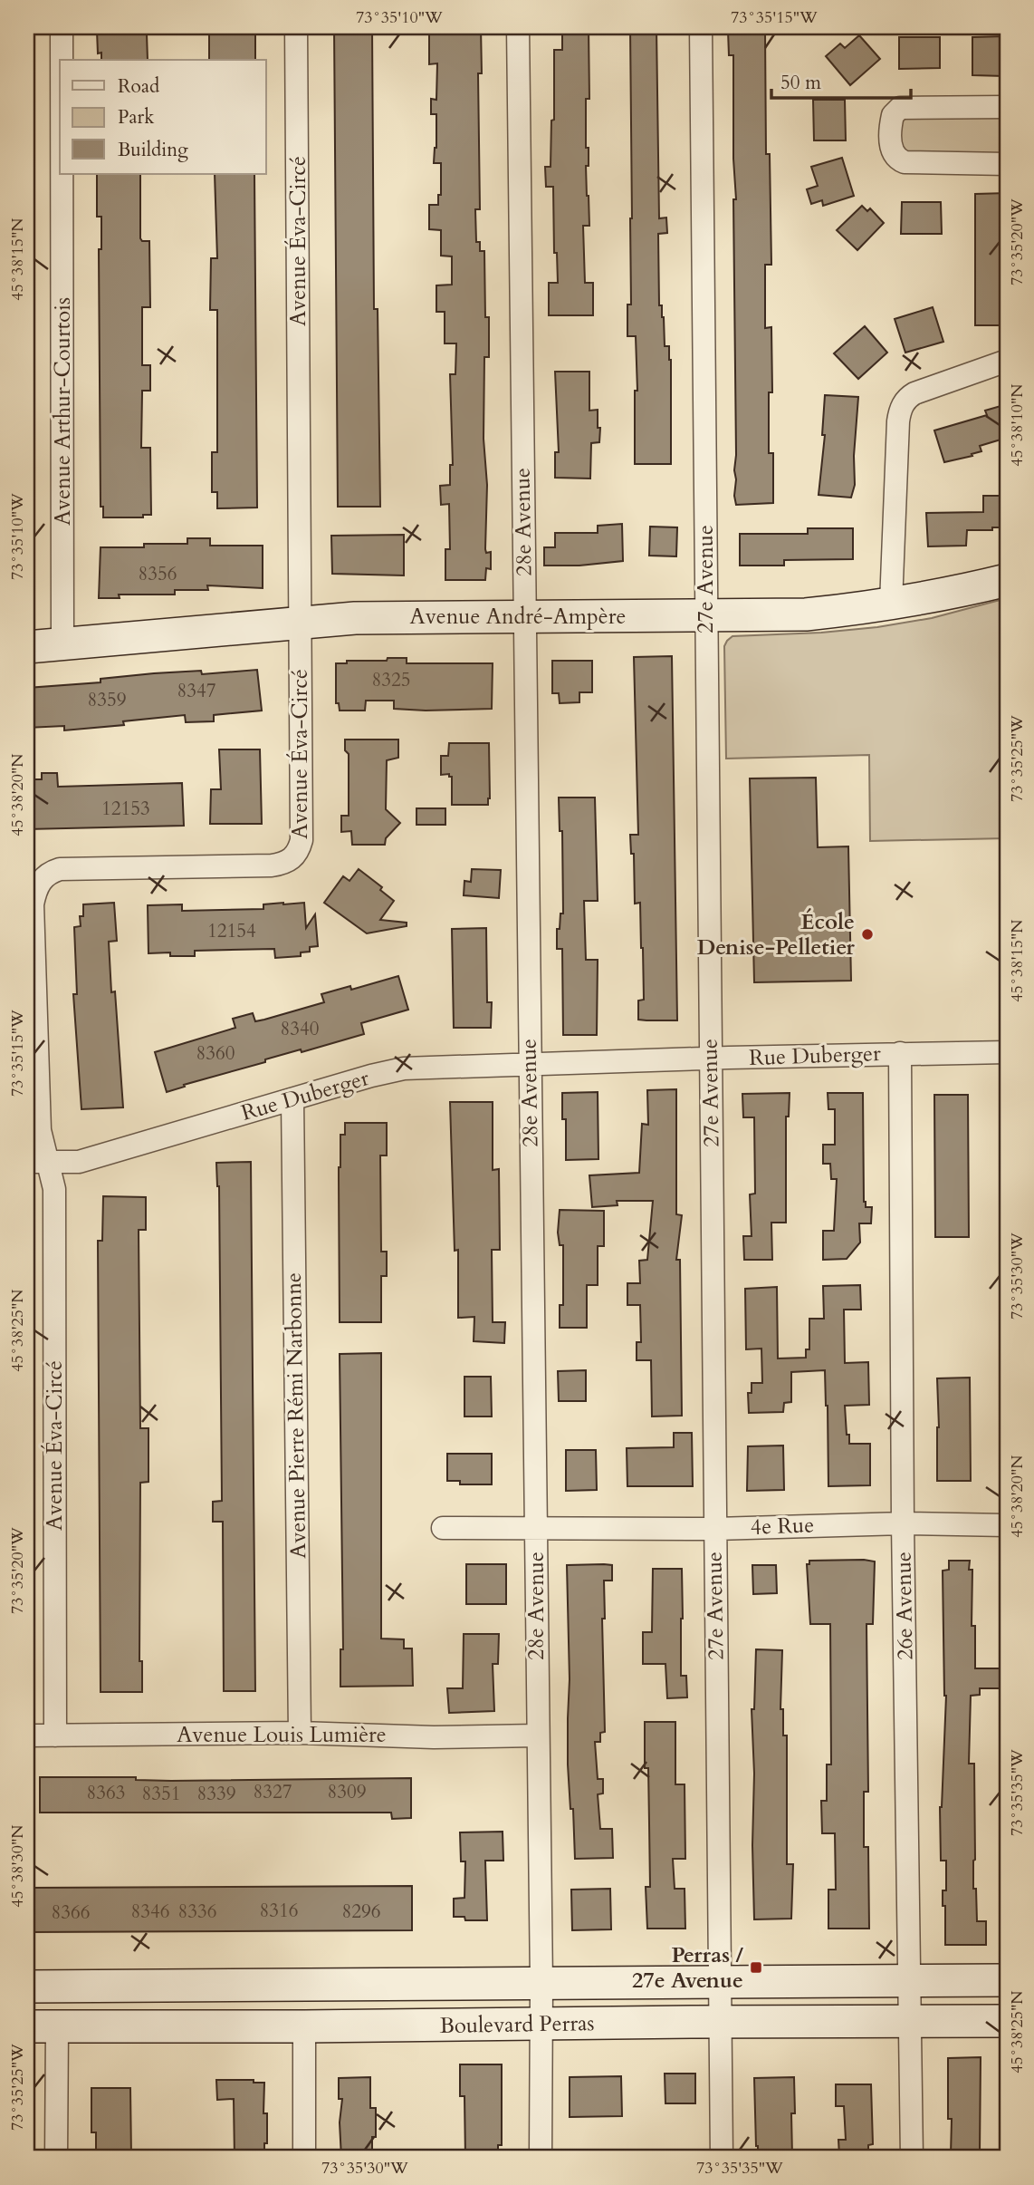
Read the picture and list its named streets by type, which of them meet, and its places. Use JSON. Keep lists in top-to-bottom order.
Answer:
{
  "streets": {
    "main road": ["Avenue André-Ampère", "Boulevard Perras"],
    "street": [
      "Avenue Éva-Circé",
      "Avenue Arthur-Courtois",
      "28e Avenue",
      "27e Avenue",
      "Rue Duberger",
      "Avenue Pierre Rémi Narbonne",
      "4e Rue",
      "26e Avenue",
      "Avenue Louis Lumière"
    ]
  },
  "crossings": [
    ["Avenue Éva-Circé", "Avenue André-Ampère"],
    ["Avenue Éva-Circé", "Rue Duberger"],
    ["Avenue Éva-Circé", "Avenue Louis Lumière"],
    ["Avenue Arthur-Courtois", "Avenue André-Ampère"],
    ["28e Avenue", "Avenue André-Ampère"],
    ["28e Avenue", "Rue Duberger"],
    ["28e Avenue", "4e Rue"],
    ["28e Avenue", "Avenue Louis Lumière"],
    ["28e Avenue", "Boulevard Perras"],
    ["27e Avenue", "Avenue André-Ampère"],
    ["27e Avenue", "Rue Duberger"],
    ["27e Avenue", "4e Rue"],
    ["27e Avenue", "Boulevard Perras"],
    ["Rue Duberger", "Avenue Pierre Rémi Narbonne"],
    ["Rue Duberger", "26e Avenue"],
    ["Avenue Pierre Rémi Narbonne", "Avenue Louis Lumière"],
    ["4e Rue", "26e Avenue"],
    ["26e Avenue", "Boulevard Perras"]
  ],
  "places": {
    "other": ["École Denise-Pelletier"],
    "transit": ["Perras / 27e Avenue"]
  },
  "house_numbers": [
    "8356",
    "8325",
    "8347",
    "8359",
    "12153",
    "12154",
    "8340",
    "8360",
    "8327",
    "8309",
    "8363",
    "8351",
    "8339",
    "8316",
    "8346",
    "8336",
    "8296",
    "8366"
  ],
  "legend": ["Road", "Park", "Building"],
  "scale_bar": "50 m",
  "coordinates": [
    "73°35'10\"W",
    "73°35'15\"W",
    "73°35'20\"W",
    "45°38'15\"N",
    "45°38'10\"N",
    "73°35'25\"W",
    "45°38'20\"N",
    "73°35'30\"W",
    "45°38'25\"N",
    "73°35'35\"W",
    "45°38'30\"N"
  ]
}
